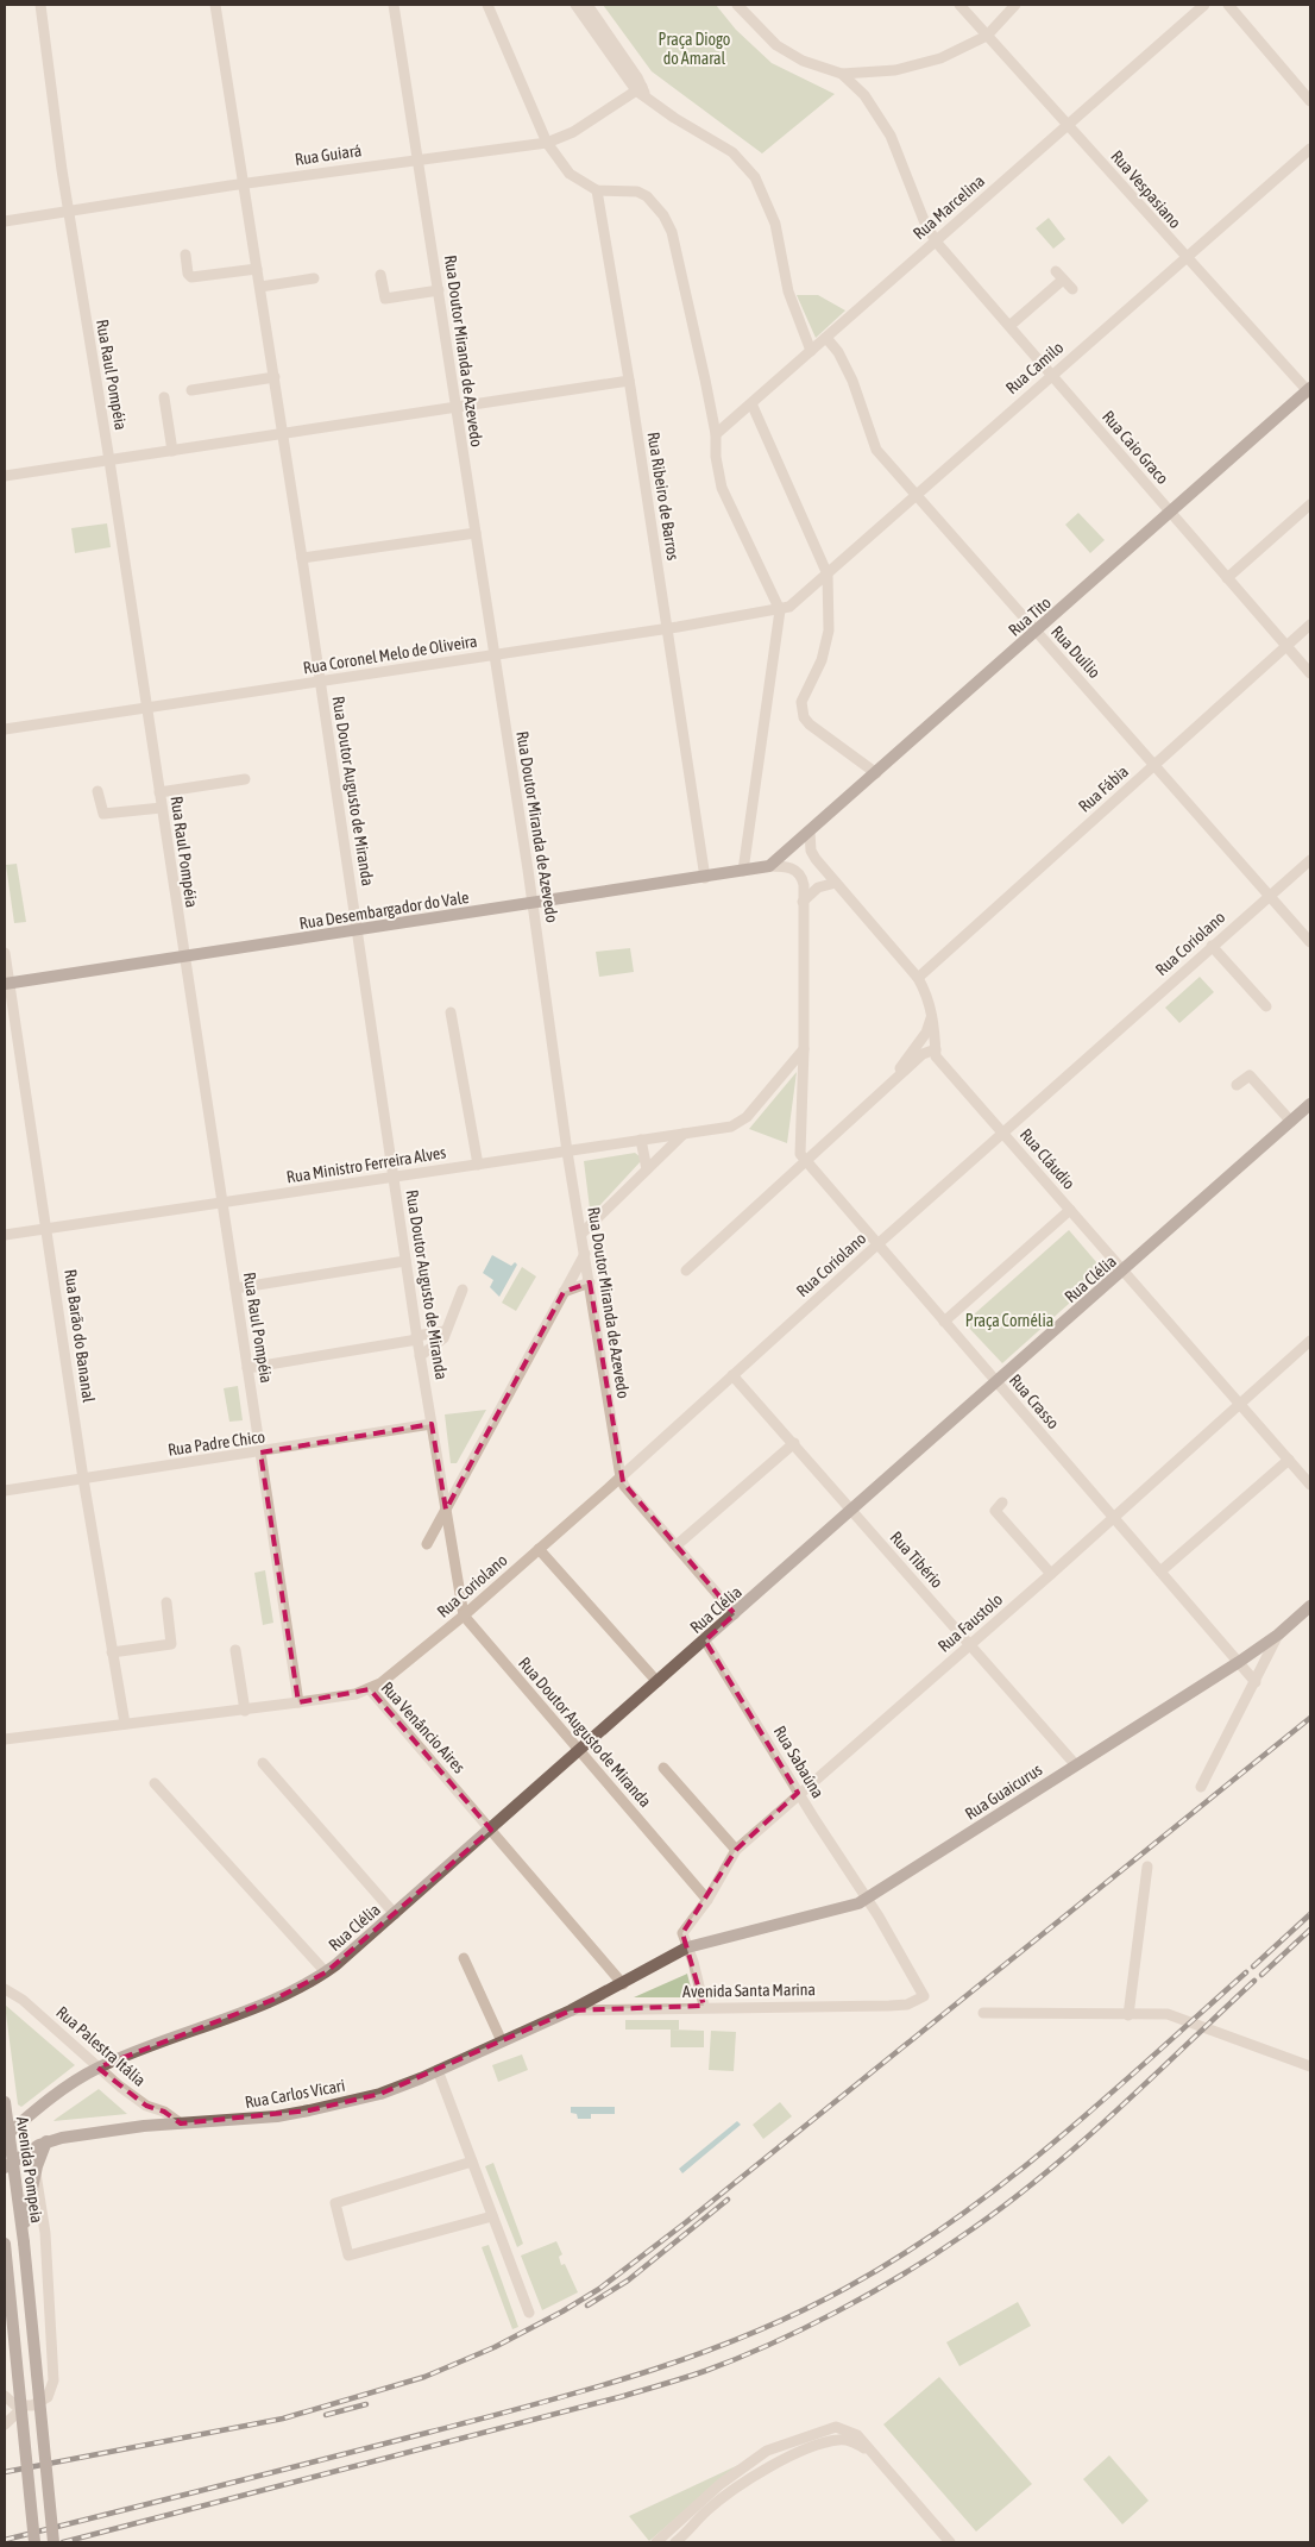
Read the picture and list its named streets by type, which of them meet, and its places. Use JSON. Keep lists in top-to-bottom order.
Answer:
{
  "streets": {
    "main road": [
      "Rua Tito",
      "Rua Desembargador do Vale",
      "Rua Clélia",
      "Rua Guaicurus",
      "Rua Carlos Vicari",
      "Avenida Pompeia"
    ],
    "street": [
      "Rua Guiará",
      "Rua Vespasiano",
      "Rua Marcelina",
      "Rua Doutor Miranda de Azevedo",
      "Rua Camilo",
      "Rua Raul Pompéia",
      "Rua Caio Graco",
      "Rua Ribeiro de Barros",
      "Rua Duílio",
      "Rua Coronel Melo de Oliveira",
      "Rua Fábia",
      "Rua Doutor Augusto de Miranda",
      "Rua Coriolano",
      "Rua Cláudio",
      "Rua Ministro Ferreira Alves",
      "Rua Barão do Bananal",
      "Rua Crasso",
      "Rua Padre Chico",
      "Rua Tibério",
      "Rua Faustolo",
      "Rua Venâncio Aires",
      "Rua Sabaúna",
      "Avenida Santa Marina",
      "Rua Palestra Itália"
    ]
  },
  "crossings": [
    ["Rua Guiará", "Rua Doutor Miranda de Azevedo"],
    ["Rua Guiará", "Rua Raul Pompéia"],
    ["Rua Guiará", "Rua Doutor Augusto de Miranda"],
    ["Rua Vespasiano", "Rua Marcelina"],
    ["Rua Vespasiano", "Rua Camilo"],
    ["Rua Vespasiano", "Rua Tito"],
    ["Rua Marcelina", "Rua Caio Graco"],
    ["Rua Marcelina", "Rua Duílio"],
    ["Rua Doutor Miranda de Azevedo", "Rua Coronel Melo de Oliveira"],
    ["Rua Doutor Miranda de Azevedo", "Rua Desembargador do Vale"],
    ["Rua Doutor Miranda de Azevedo", "Rua Coriolano"],
    ["Rua Doutor Miranda de Azevedo", "Rua Ministro Ferreira Alves"],
    ["Rua Doutor Miranda de Azevedo", "Rua Clélia"],
    ["Rua Camilo", "Rua Caio Graco"],
    ["Rua Camilo", "Rua Duílio"],
    ["Rua Camilo", "Rua Coronel Melo de Oliveira"],
    ["Rua Raul Pompéia", "Rua Coronel Melo de Oliveira"],
    ["Rua Raul Pompéia", "Rua Desembargador do Vale"],
    ["Rua Raul Pompéia", "Rua Ministro Ferreira Alves"],
    ["Rua Raul Pompéia", "Rua Padre Chico"],
    ["Rua Raul Pompéia", "Rua Venâncio Aires"],
    ["Rua Caio Graco", "Rua Tito"],
    ["Rua Caio Graco", "Rua Fábia"],
    ["Rua Ribeiro de Barros", "Rua Coronel Melo de Oliveira"],
    ["Rua Ribeiro de Barros", "Rua Desembargador do Vale"],
    ["Rua Tito", "Rua Duílio"],
    ["Rua Tito", "Rua Desembargador do Vale"],
    ["Rua Tito", "Rua Cláudio"],
    ["Rua Duílio", "Rua Fábia"],
    ["Rua Duílio", "Rua Coriolano"],
    ["Rua Coronel Melo de Oliveira", "Rua Doutor Augusto de Miranda"],
    ["Rua Fábia", "Rua Cláudio"],
    ["Rua Doutor Augusto de Miranda", "Rua Desembargador do Vale"],
    ["Rua Doutor Augusto de Miranda", "Rua Coriolano"],
    ["Rua Doutor Augusto de Miranda", "Rua Ministro Ferreira Alves"],
    ["Rua Doutor Augusto de Miranda", "Rua Clélia"],
    ["Rua Doutor Augusto de Miranda", "Rua Padre Chico"],
    ["Rua Doutor Augusto de Miranda", "Rua Faustolo"],
    ["Rua Desembargador do Vale", "Rua Barão do Bananal"],
    ["Rua Coriolano", "Rua Cláudio"],
    ["Rua Coriolano", "Rua Crasso"],
    ["Rua Coriolano", "Rua Tibério"],
    ["Rua Coriolano", "Rua Venâncio Aires"],
    ["Rua Cláudio", "Rua Clélia"],
    ["Rua Cláudio", "Rua Faustolo"],
    ["Rua Ministro Ferreira Alves", "Rua Barão do Bananal"],
    ["Rua Clélia", "Rua Crasso"],
    ["Rua Clélia", "Rua Tibério"],
    ["Rua Clélia", "Rua Venâncio Aires"],
    ["Rua Clélia", "Rua Sabaúna"],
    ["Rua Clélia", "Rua Palestra Itália"],
    ["Rua Clélia", "Avenida Pompeia"],
    ["Rua Barão do Bananal", "Rua Padre Chico"],
    ["Rua Barão do Bananal", "Rua Venâncio Aires"],
    ["Rua Crasso", "Rua Faustolo"],
    ["Rua Crasso", "Rua Guaicurus"],
    ["Rua Tibério", "Rua Faustolo"],
    ["Rua Tibério", "Rua Guaicurus"],
    ["Rua Faustolo", "Rua Sabaúna"],
    ["Rua Faustolo", "Rua Guaicurus"],
    ["Rua Venâncio Aires", "Rua Guaicurus"],
    ["Rua Venâncio Aires", "Rua Carlos Vicari"],
    ["Rua Sabaúna", "Rua Guaicurus"],
    ["Rua Sabaúna", "Avenida Santa Marina"],
    ["Rua Guaicurus", "Rua Carlos Vicari"],
    ["Avenida Santa Marina", "Rua Carlos Vicari"],
    ["Rua Palestra Itália", "Rua Carlos Vicari"],
    ["Rua Carlos Vicari", "Avenida Pompeia"]
  ],
  "parks": ["Praça Diogo do Amaral", "Praça Cornélia"]
}
